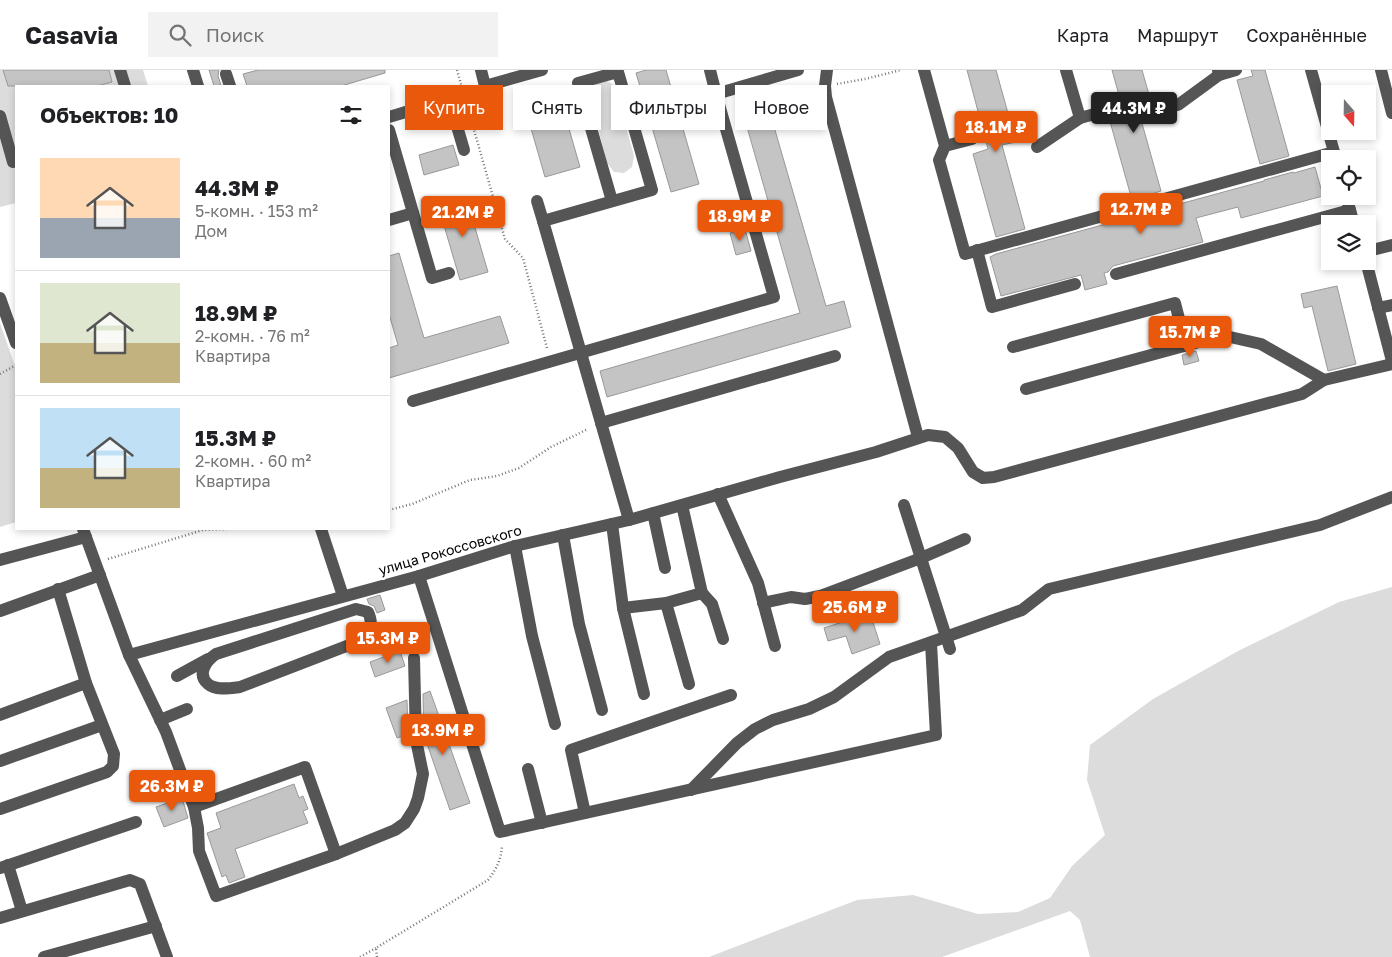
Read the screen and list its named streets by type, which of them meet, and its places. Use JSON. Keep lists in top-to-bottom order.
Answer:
{
  "streets": {
    "street": ["улица Рокоссовского"]
  },
  "north": "bottom",
  "page": {
    "header": "Casavia",
    "search": "Поиск",
    "nav": ["Карта", "Маршрут", "Сохранённые"],
    "chip": [
      "Купить",
      "Снять",
      "Фильтры",
      "Новое"
    ],
    "heading": "Объектов: 10",
    "price": [
      "44.3M ₽",
      "18.1M ₽",
      "12.7M ₽",
      "21.2M ₽",
      "18.9M ₽",
      "15.7M ₽",
      "25.6M ₽",
      "15.3M ₽",
      "13.9M ₽",
      "26.3M ₽"
    ],
    "list": [
      {
        "name": "44.3M ₽",
        "note": "5-комн. · 153 m² · Дом"
      },
      {
        "name": "18.9M ₽",
        "note": "2-комн. · 76 m² · Квартира"
      },
      {
        "name": "15.3M ₽",
        "note": "2-комн. · 60 m² · Квартира"
      }
    ]
  }
}
